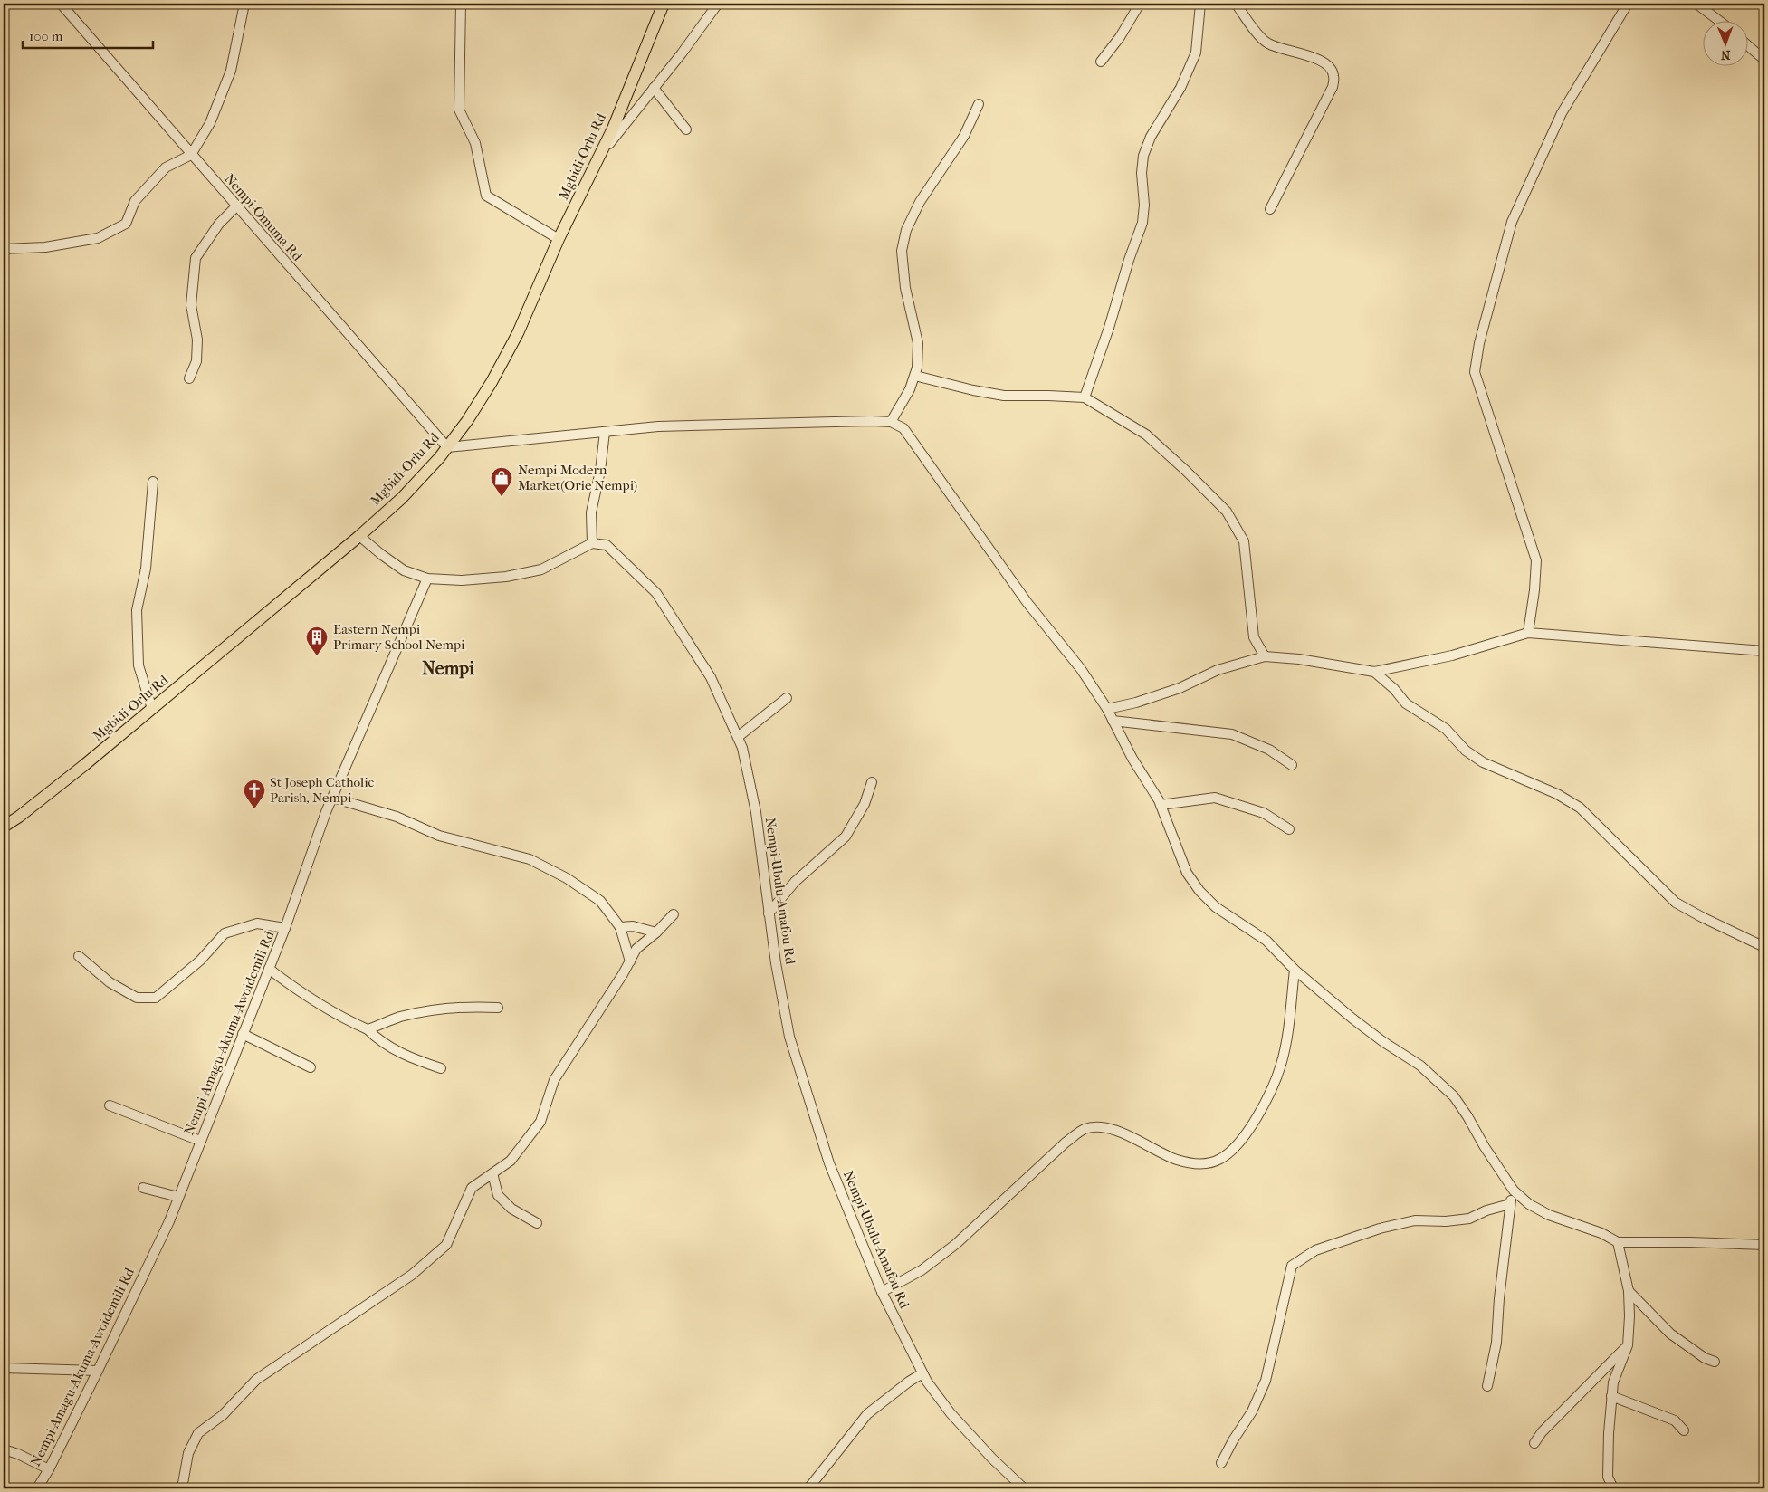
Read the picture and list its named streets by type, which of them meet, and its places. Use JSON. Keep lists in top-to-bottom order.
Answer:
{
  "streets": {
    "main road": ["Mgbidi-Orlu Rd"],
    "street": ["Nempi-Omuma Rd", "Nempi-Ubulu-Amafou Rd", "Nempi-Amagu-Akuma-Awoidemili Rd"]
  },
  "crossings": [
    ["Mgbidi-Orlu Rd", "Nempi-Omuma Rd"]
  ],
  "districts": ["Nempi"],
  "places": {
    "shop": ["Nempi Modern Market(Orie Nempi)"],
    "building": ["Eastern Nempi Primary School Nempi"],
    "church": ["St Joseph Catholic Parish, Nempi"]
  },
  "scale_bar": "100 m",
  "north": "bottom"
}
